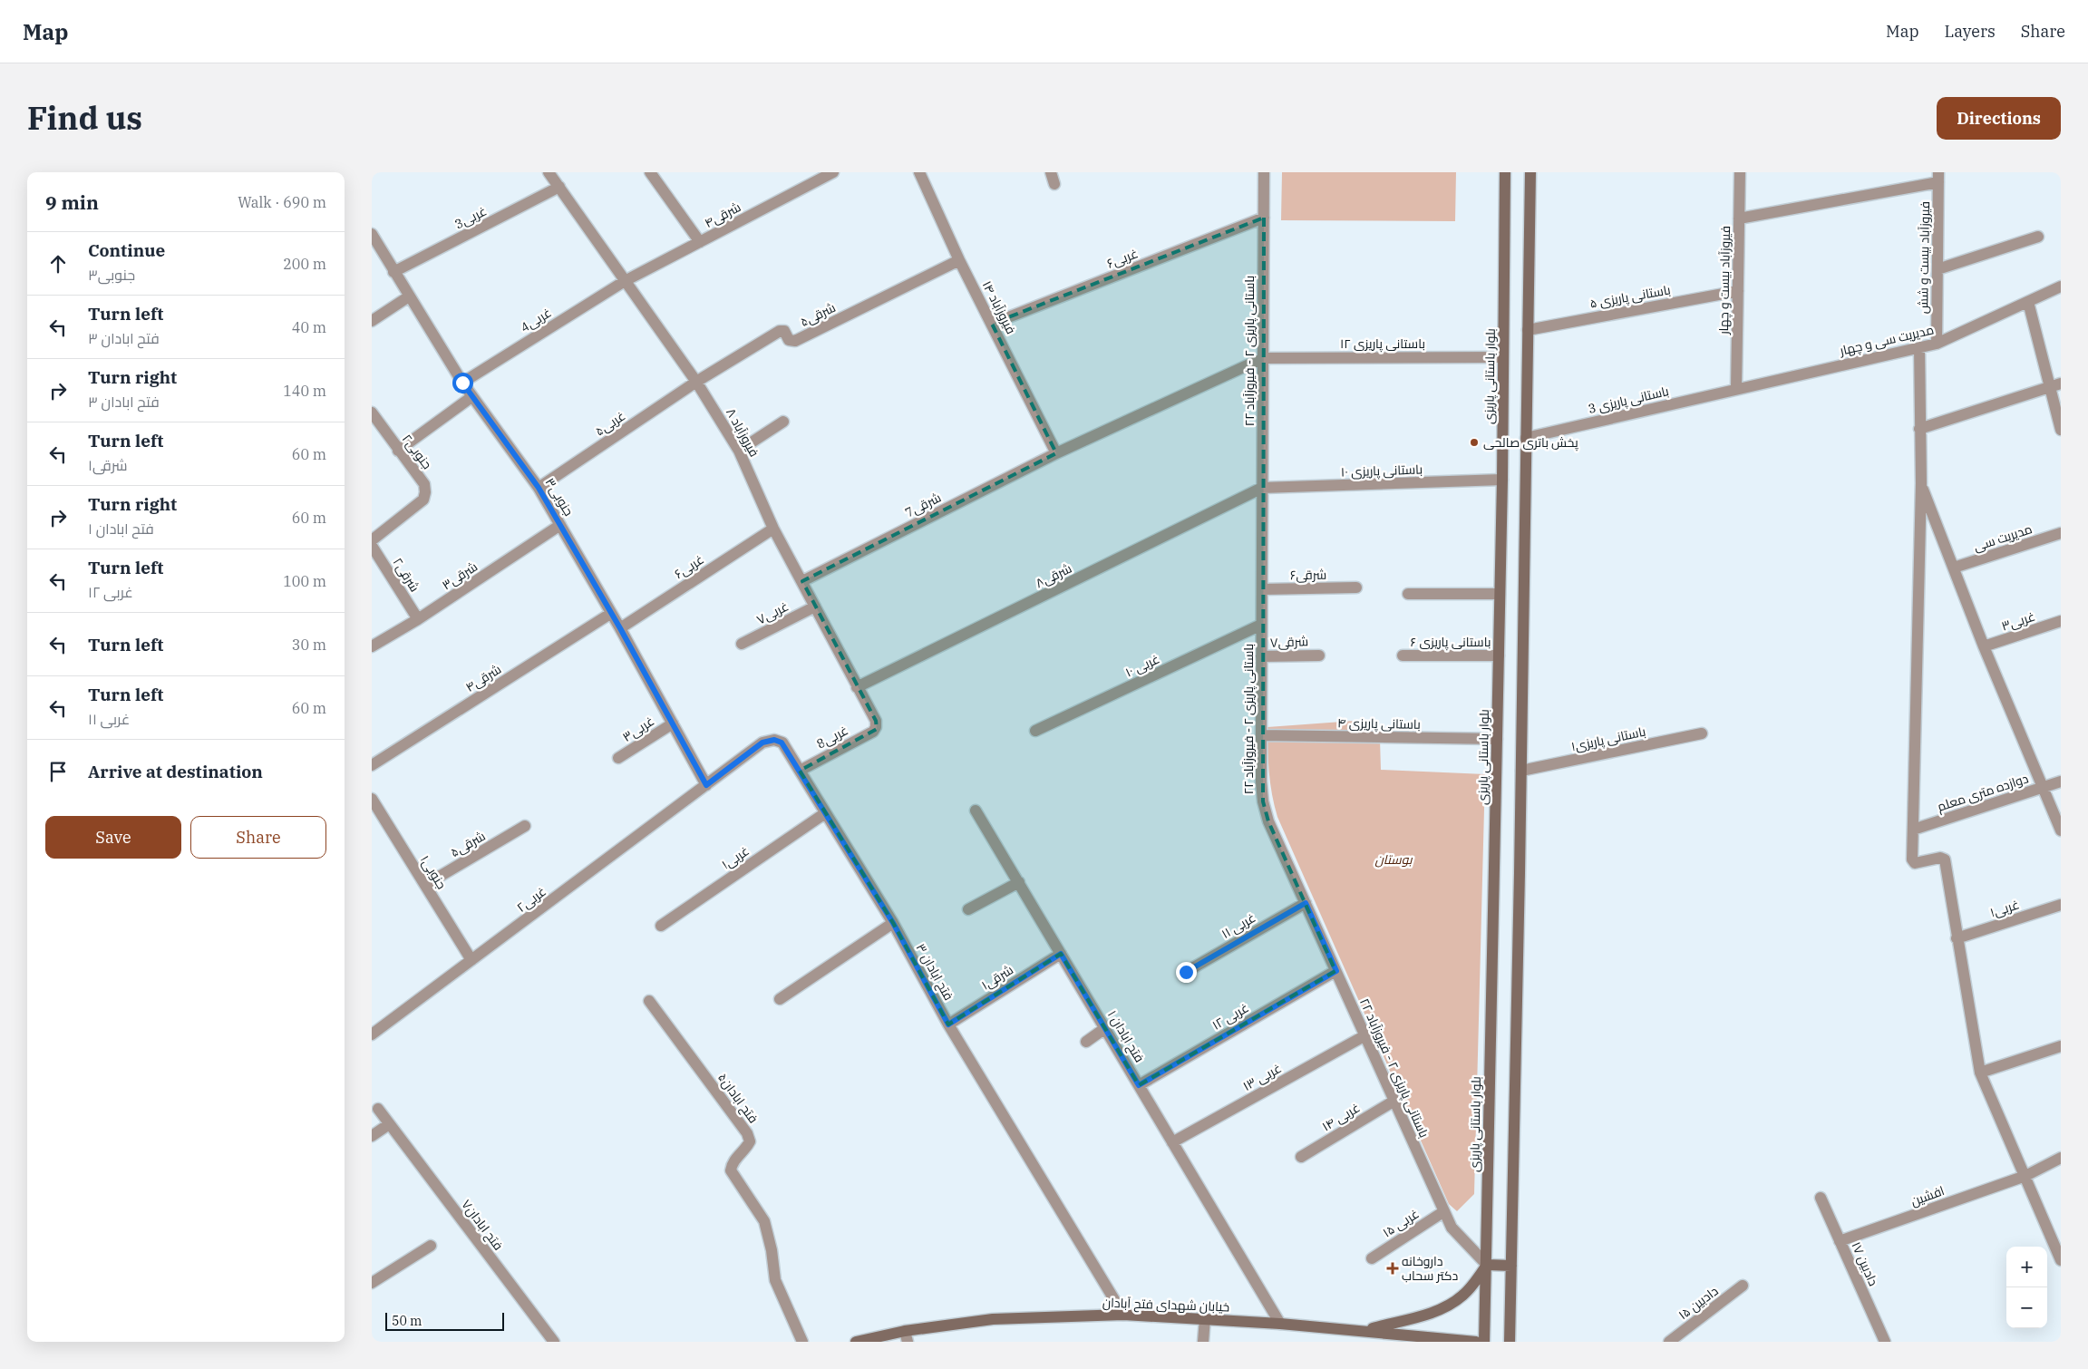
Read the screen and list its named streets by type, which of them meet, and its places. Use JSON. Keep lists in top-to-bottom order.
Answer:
{
  "streets": {
    "main road": ["بلوار باستانی پاریزی", "خیابان شهدای فتح آبادان"],
    "street": [
      "شرقی۴",
      "غربی3",
      "فیروزآباد بیست و شش",
      "غربی۶",
      "فیروزآباد بیست و چهار",
      "باستانی پاریزی ۵",
      "فیروزآباد ۱۴",
      "شرقی۵",
      "غربی4",
      "مدیریت سی و چهار",
      "باستانی پاریزی ۱۲",
      "باستانی پاریزی ۲ - فیروزآباد ۲۲",
      "باستانی پاریزی 3",
      "غربی۵",
      "فیروزآباد ۸",
      "جنوبی۲",
      "باستانی پاریزی ۱۰",
      "جنوبی۳",
      "شرقی7",
      "مدیریت سی",
      "شرقی۲",
      "شرقی۶",
      "شرقی۳",
      "شرقی۸",
      "غربی۷",
      "غربی۳",
      "شرقی۷",
      "باستانی پاریزی ۶",
      "غربی ۱۰",
      "باستانی پاریزی ۴",
      "غربی8",
      "باستانی پاریزی۱",
      "دوازده متری معلم",
      "غربی۱",
      "جنوبی۱",
      "غربی۲",
      "غربی ۱۱",
      "فتح ابادان ۳",
      "شرقی۱",
      "غربی ۱۲",
      "فتح ابادان ۱",
      "غربی ۱۳",
      "فتح ابادان۵",
      "غربی ۱۴",
      "افشین",
      "غربی ۱۵",
      "فتح ابادان۷",
      "دادبین ۱۷",
      "دادبین ۱۵"
    ]
  },
  "crossings": [
    ["شرقی۴", "غربی4"],
    ["شرقی۴", "فیروزآباد ۸"],
    ["شرقی۴", "جنوبی۳"],
    ["غربی3", "فیروزآباد ۸"],
    ["غربی3", "جنوبی۳"],
    ["فیروزآباد بیست و شش", "مدیریت سی و چهار"],
    ["غربی۶", "فیروزآباد ۱۴"],
    ["غربی۶", "باستانی پاریزی ۲ - فیروزآباد ۲۲"],
    ["غربی۶", "فیروزآباد ۸"],
    ["غربی۶", "جنوبی۳"],
    ["فیروزآباد بیست و چهار", "باستانی پاریزی ۵"],
    ["فیروزآباد بیست و چهار", "مدیریت سی و چهار"],
    ["فیروزآباد بیست و چهار", "باستانی پاریزی 3"],
    ["فیروزآباد ۱۴", "شرقی۵"],
    ["فیروزآباد ۱۴", "شرقی7"],
    ["شرقی۵", "غربی۵"],
    ["شرقی۵", "فیروزآباد ۸"],
    ["شرقی۵", "جنوبی۱"],
    ["غربی4", "فیروزآباد ۸"],
    ["غربی4", "جنوبی۳"],
    ["مدیریت سی و چهار", "باستانی پاریزی 3"],
    ["باستانی پاریزی ۱۲", "باستانی پاریزی ۲ - فیروزآباد ۲۲"],
    ["باستانی پاریزی ۱۲", "بلوار باستانی پاریزی"],
    ["باستانی پاریزی ۱۲", "شرقی7"],
    ["باستانی پاریزی ۲ - فیروزآباد ۲۲", "بلوار باستانی پاریزی"],
    ["باستانی پاریزی ۲ - فیروزآباد ۲۲", "باستانی پاریزی ۱۰"],
    ["باستانی پاریزی ۲ - فیروزآباد ۲۲", "شرقی7"],
    ["باستانی پاریزی ۲ - فیروزآباد ۲۲", "شرقی۶"],
    ["باستانی پاریزی ۲ - فیروزآباد ۲۲", "شرقی۸"],
    ["باستانی پاریزی ۲ - فیروزآباد ۲۲", "شرقی۷"],
    ["باستانی پاریزی ۲ - فیروزآباد ۲۲", "غربی ۱۰"],
    ["باستانی پاریزی ۲ - فیروزآباد ۲۲", "باستانی پاریزی ۴"],
    ["باستانی پاریزی ۲ - فیروزآباد ۲۲", "غربی ۱۱"],
    ["باستانی پاریزی ۲ - فیروزآباد ۲۲", "غربی ۱۲"],
    ["باستانی پاریزی ۲ - فیروزآباد ۲۲", "غربی ۱۳"],
    ["باستانی پاریزی ۲ - فیروزآباد ۲۲", "غربی ۱۴"],
    ["باستانی پاریزی ۲ - فیروزآباد ۲۲", "غربی ۱۵"],
    ["بلوار باستانی پاریزی", "باستانی پاریزی ۱۰"],
    ["بلوار باستانی پاریزی", "باستانی پاریزی ۶"],
    ["بلوار باستانی پاریزی", "باستانی پاریزی ۴"],
    ["غربی۵", "فیروزآباد ۸"],
    ["غربی۵", "جنوبی۳"],
    ["فیروزآباد ۸", "شرقی7"],
    ["فیروزآباد ۸", "شرقی۸"],
    ["فیروزآباد ۸", "غربی۷"],
    ["فیروزآباد ۸", "غربی8"],
    ["باستانی پاریزی ۱۰", "شرقی۸"],
    ["جنوبی۳", "شرقی۳"],
    ["جنوبی۳", "غربی۳"],
    ["جنوبی۳", "غربی۲"],
    ["جنوبی۳", "فتح ابادان ۳"],
    ["شرقی۲", "شرقی۳"],
    ["غربی8", "فتح ابادان ۳"],
    ["غربی۱", "فتح ابادان ۳"],
    ["جنوبی۱", "غربی۲"],
    ["غربی۲", "فتح ابادان ۳"],
    ["فتح ابادان ۳", "شرقی۱"],
    ["فتح ابادان ۳", "خیابان شهدای فتح آبادان"],
    ["شرقی۱", "فتح ابادان ۱"],
    ["غربی ۱۲", "فتح ابادان ۱"],
    ["فتح ابادان ۱", "غربی ۱۳"],
    ["فتح ابادان ۱", "خیابان شهدای فتح آبادان"],
    ["افشین", "دادبین ۱۷"]
  ],
  "parks": ["بوستان"],
  "places": {
    "other": ["پخش باتری صالحی"],
    "health": ["داروخانه دکتر سحاب"]
  },
  "scale_bar": "50 m",
  "page": {
    "header": "Map",
    "nav": ["Map", "Layers", "Share"],
    "title": "Find us",
    "buttons": [
      "Directions",
      ["Save", "Share"]
    ],
    "heading": ["9 min", "Walk · 690 m"],
    "list": [
      ["Continue", "جنوبی۳", "200 m"],
      ["Turn left", "فتح ابادان ۳", "40 m"],
      ["Turn right", "فتح ابادان ۳", "140 m"],
      ["Turn left", "شرقی۱", "60 m"],
      ["Turn right", "فتح ابادان ۱", "60 m"],
      ["Turn left", "غربی ۱۲", "100 m"],
      ["Turn left", "30 m"],
      ["Turn left", "غربی ۱۱", "60 m"],
      "Arrive at destination"
    ],
    "map_buttons": ["+", "−"],
    "scale": "50 m"
  }
}
